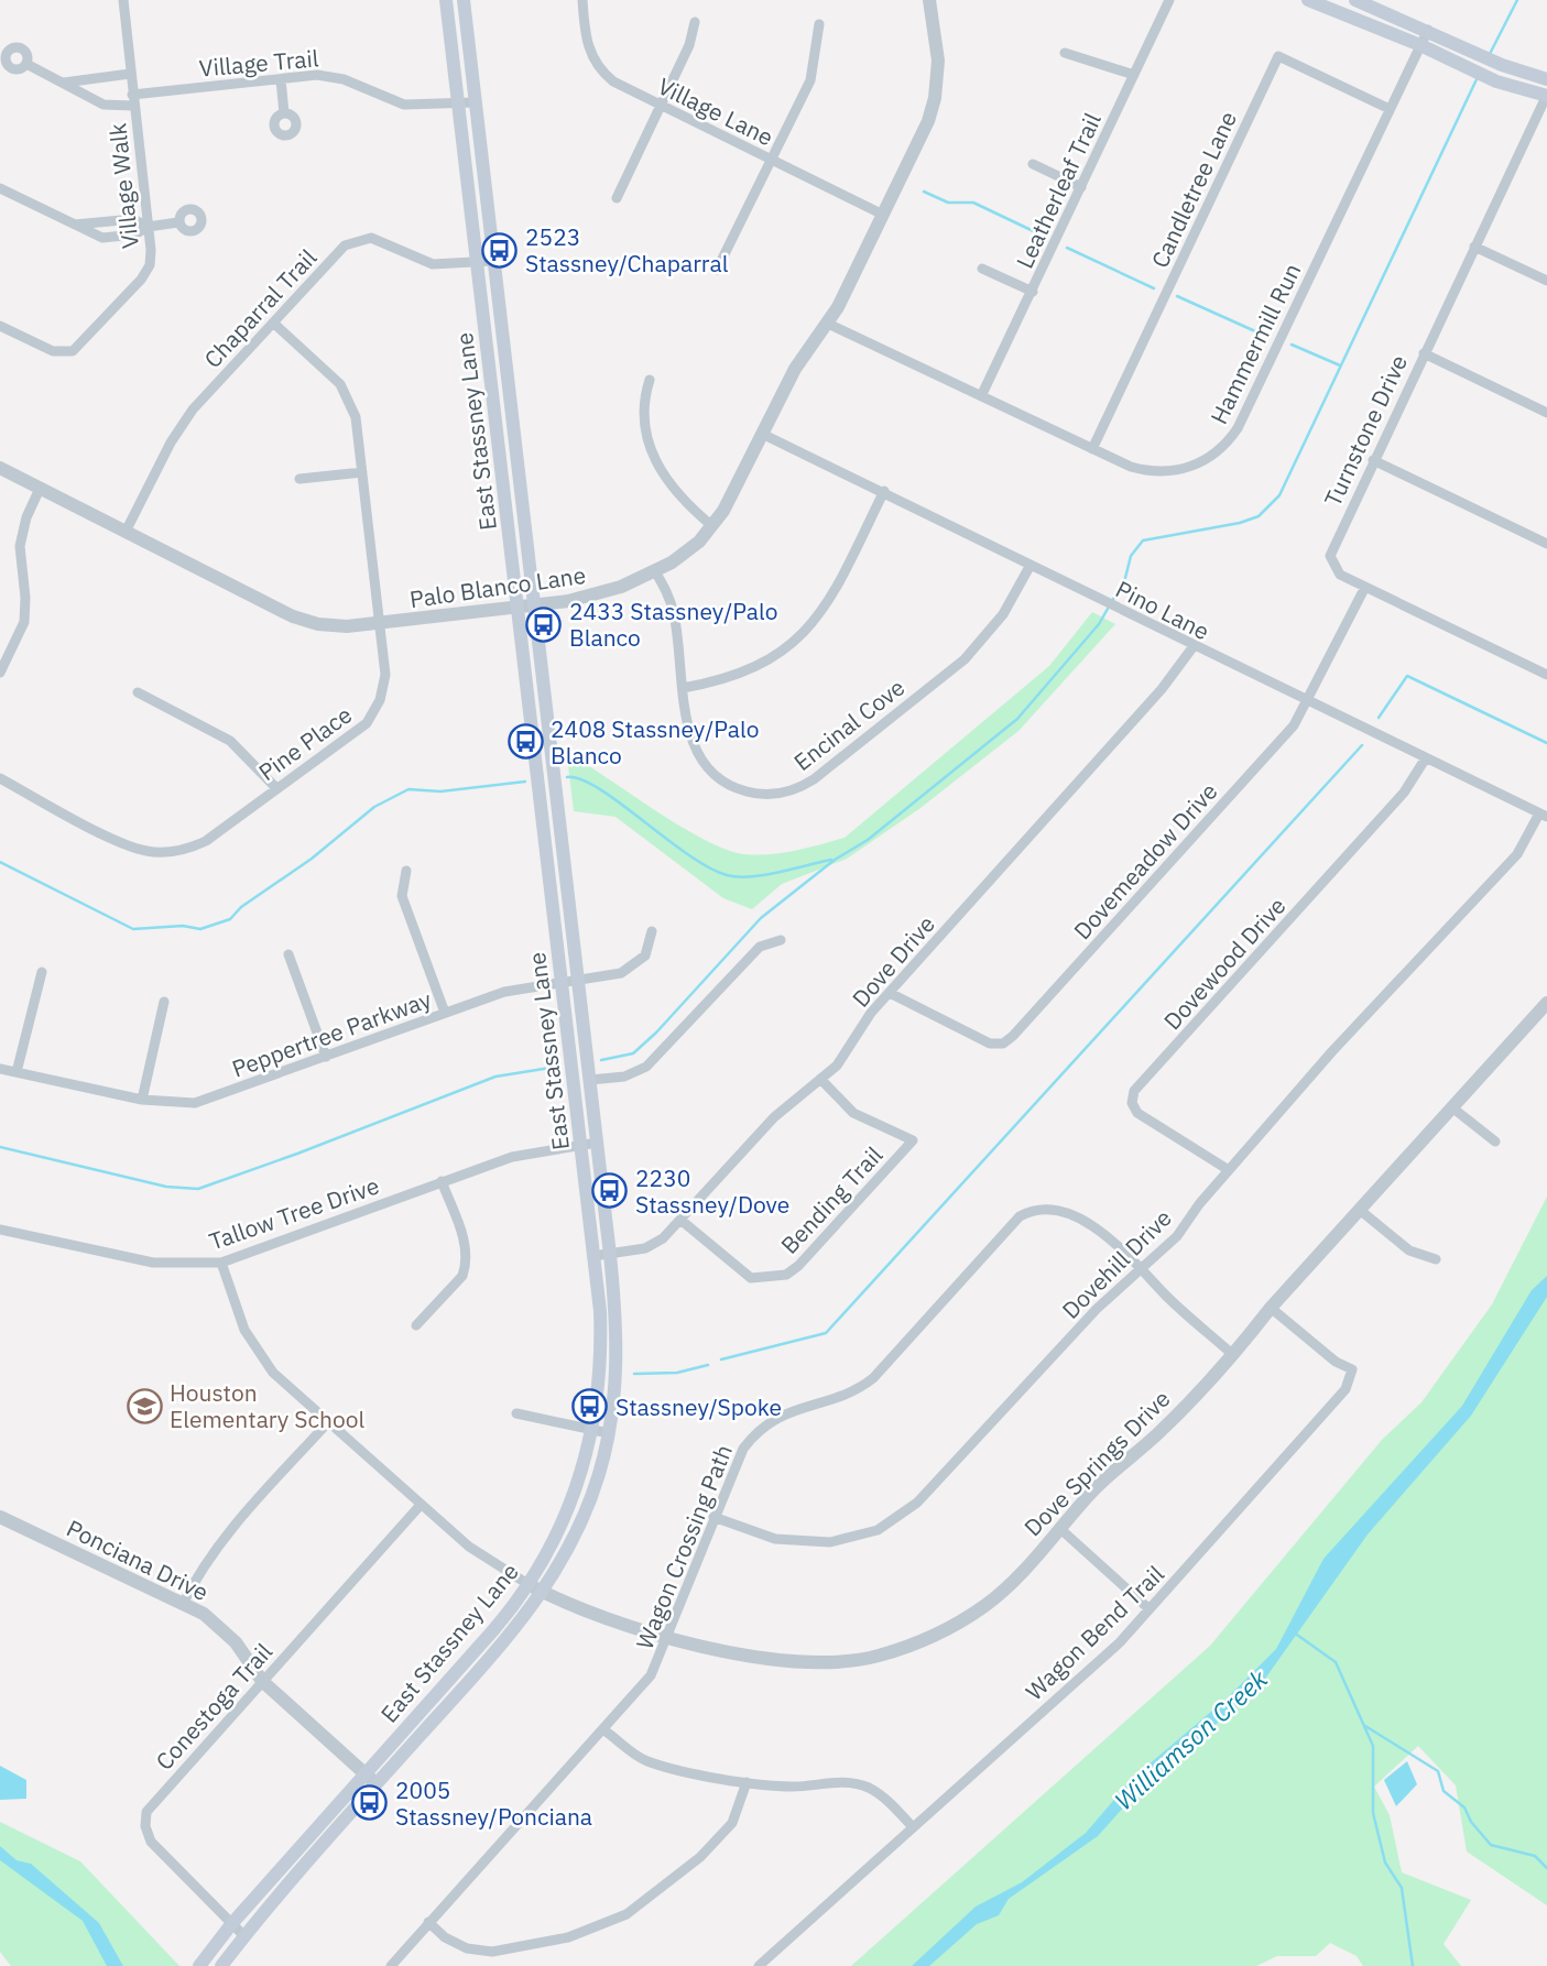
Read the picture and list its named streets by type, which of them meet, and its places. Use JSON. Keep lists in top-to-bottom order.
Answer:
{
  "streets": {
    "main road": ["East Stassney Lane"],
    "street": [
      "Village Trail",
      "Village Lane",
      "Village Walk",
      "Candletree Lane",
      "Leatherleaf Trail",
      "Chaparral Trail",
      "Hammermill Run",
      "Turnstone Drive",
      "Palo Blanco Lane",
      "Pino Lane",
      "Encinal Cove",
      "Pine Place",
      "Dovemeadow Drive",
      "Dove Drive",
      "Dovewood Drive",
      "Peppertree Parkway",
      "Bending Trail",
      "Tallow Tree Drive",
      "Dovehill Drive",
      "Dove Springs Drive",
      "Wagon Crossing Path",
      "Ponciana Drive",
      "Wagon Bend Trail",
      "Conestoga Trail"
    ]
  },
  "crossings": [
    ["Village Trail", "Village Walk"],
    ["Village Trail", "East Stassney Lane"],
    ["Village Lane", "Palo Blanco Lane"],
    ["Candletree Lane", "Hammermill Run"],
    ["Leatherleaf Trail", "Hammermill Run"],
    ["Chaparral Trail", "East Stassney Lane"],
    ["Chaparral Trail", "Palo Blanco Lane"],
    ["Chaparral Trail", "Pine Place"],
    ["Hammermill Run", "Palo Blanco Lane"],
    ["Turnstone Drive", "Dovemeadow Drive"],
    ["East Stassney Lane", "Palo Blanco Lane"],
    ["East Stassney Lane", "Dove Drive"],
    ["East Stassney Lane", "Peppertree Parkway"],
    ["East Stassney Lane", "Tallow Tree Drive"],
    ["East Stassney Lane", "Dove Springs Drive"],
    ["East Stassney Lane", "Ponciana Drive"],
    ["East Stassney Lane", "Conestoga Trail"],
    ["Palo Blanco Lane", "Pino Lane"],
    ["Palo Blanco Lane", "Encinal Cove"],
    ["Palo Blanco Lane", "Pine Place"],
    ["Pino Lane", "Encinal Cove"],
    ["Pino Lane", "Dovemeadow Drive"],
    ["Pino Lane", "Dove Drive"],
    ["Pino Lane", "Dovewood Drive"],
    ["Pino Lane", "Dovehill Drive"],
    ["Dovemeadow Drive", "Dove Drive"],
    ["Dove Drive", "Bending Trail"],
    ["Dovewood Drive", "Dovehill Drive"],
    ["Dovehill Drive", "Wagon Crossing Path"],
    ["Dove Springs Drive", "Wagon Crossing Path"],
    ["Dove Springs Drive", "Wagon Bend Trail"],
    ["Ponciana Drive", "Conestoga Trail"]
  ],
  "water": ["Williamson Creek"],
  "places": {
    "bus stop": [
      "2523 Stassney/Chaparral",
      "2433 Stassney/Palo Blanco",
      "2408 Stassney/Palo Blanco",
      "2230 Stassney/Dove",
      "Stassney/Spoke",
      "2005 Stassney/Ponciana"
    ],
    "school or university": ["Houston Elementary School"]
  }
}
